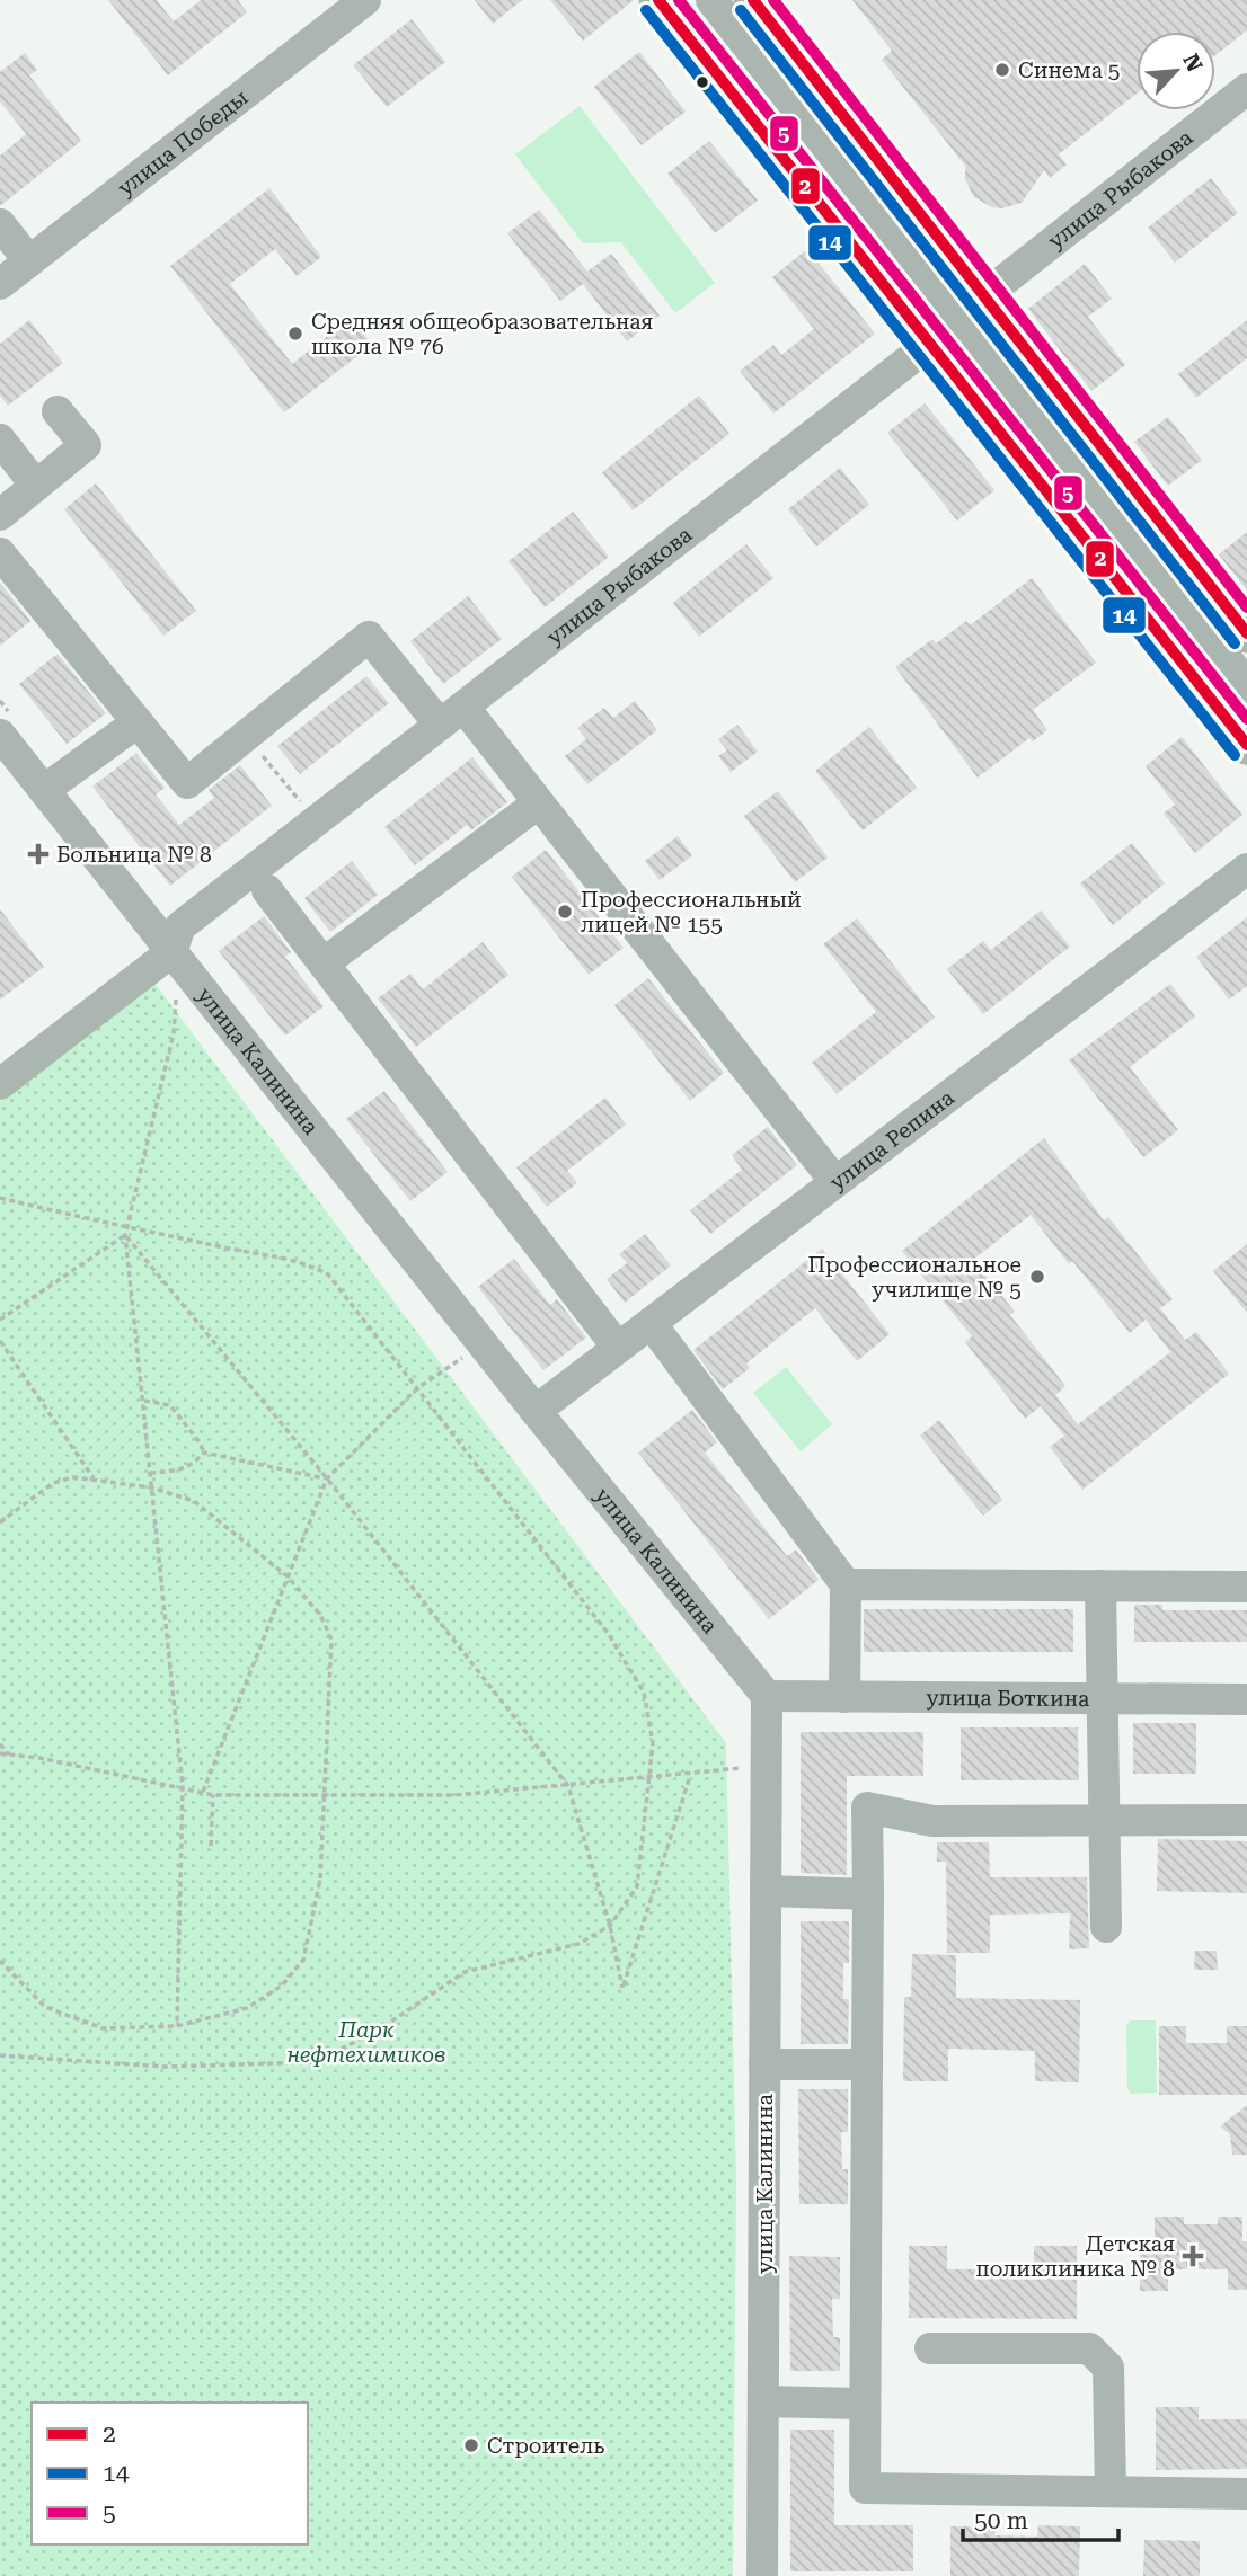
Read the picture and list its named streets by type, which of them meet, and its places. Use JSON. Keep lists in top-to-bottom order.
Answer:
{
  "streets": {
    "street": [
      "улица Победы",
      "улица Рыбакова",
      "улица Калинина",
      "улица Репина",
      "улица Боткина"
    ]
  },
  "crossings": [
    ["улица Рыбакова", "улица Калинина"],
    ["улица Калинина", "улица Репина"],
    ["улица Калинина", "улица Боткина"]
  ],
  "parks": ["Парк нефтехимиков"],
  "places": {
    "other": [
      "Синема 5",
      "Средняя общеобразовательная школа № 76",
      "Профессиональный лицей № 155",
      "Профессиональное училище № 5",
      "Строитель"
    ],
    "health": ["Больница № 8", "Детская поликлиника № 8"]
  },
  "lines": ["transit line 2", "transit line 5", "transit line 14"],
  "legend": ["2", "14", "5"],
  "scale_bar": "50 m",
  "north": "top right"
}
